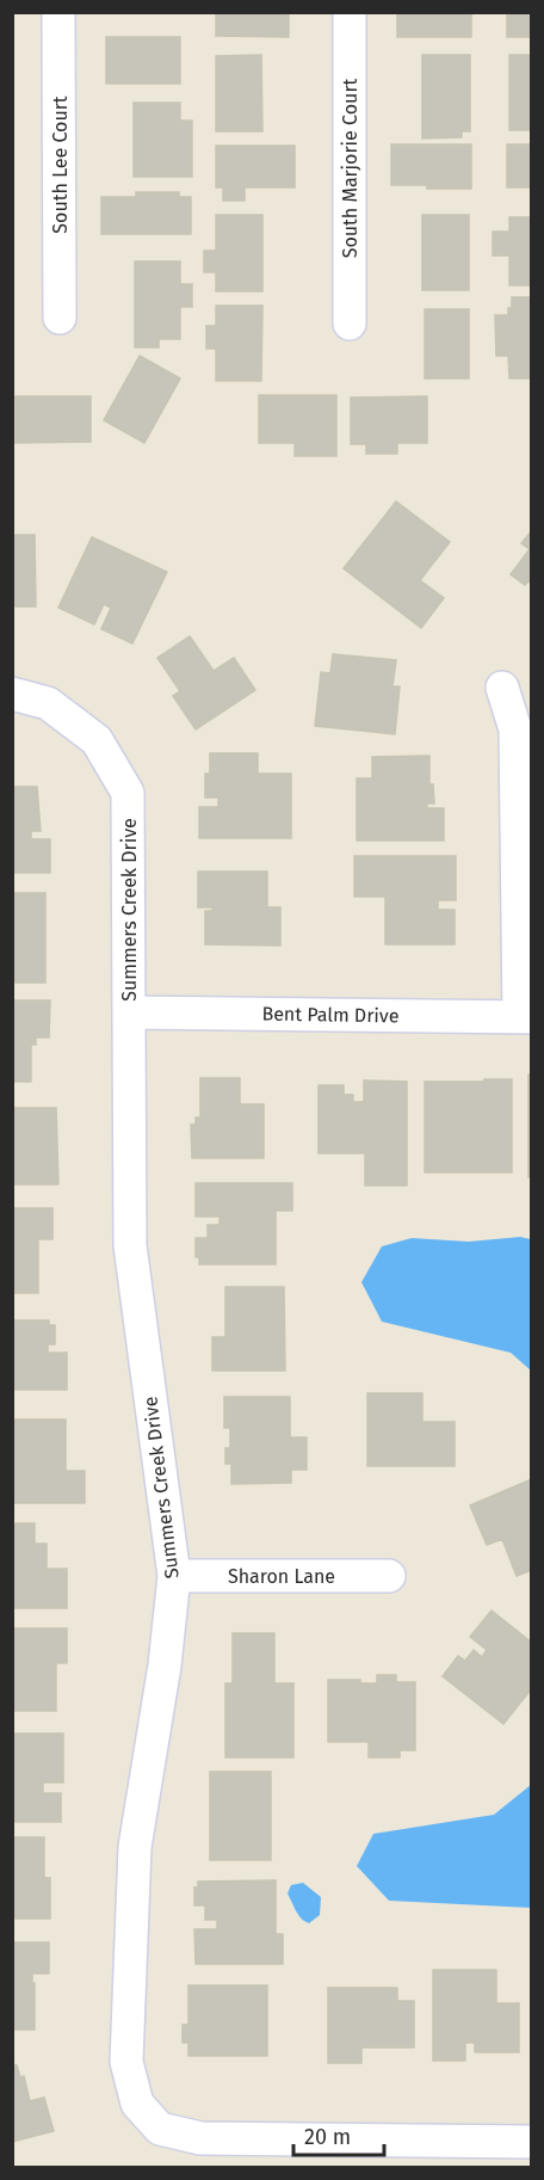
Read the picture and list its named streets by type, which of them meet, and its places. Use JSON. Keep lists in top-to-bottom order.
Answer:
{
  "streets": {
    "street": [
      "South Lee Court",
      "South Marjorie Court",
      "Summers Creek Drive",
      "Bent Palm Drive",
      "Sharon Lane"
    ]
  },
  "crossings": [
    ["Summers Creek Drive", "Bent Palm Drive"],
    ["Summers Creek Drive", "Sharon Lane"]
  ],
  "scale_bar": "20 m"
}
